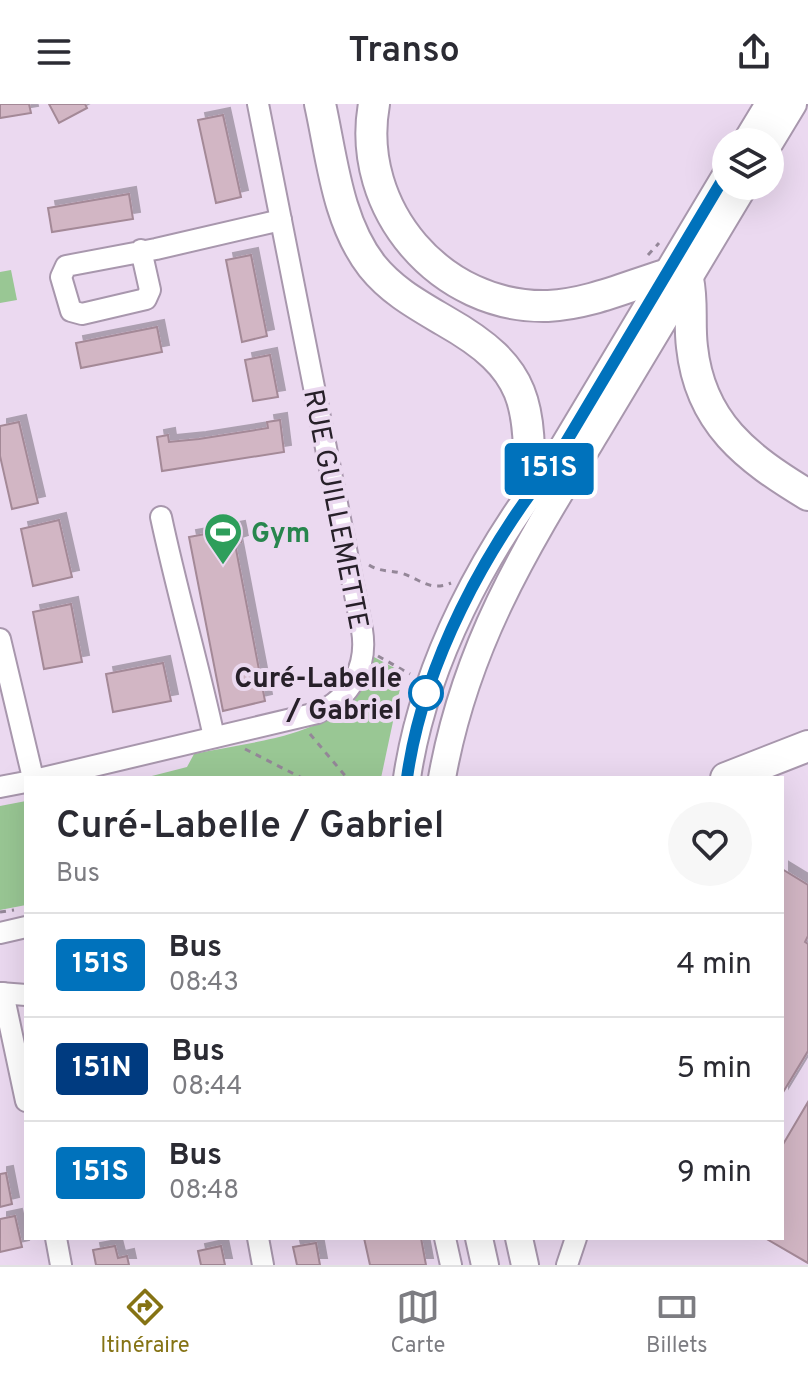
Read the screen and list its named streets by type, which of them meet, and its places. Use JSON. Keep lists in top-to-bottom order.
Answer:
{
  "streets": {
    "street": ["RUE GUILLEMETTE"]
  },
  "places": {
    "sports": ["Gym"],
    "other": ["Curé-Labelle / Gabriel"]
  },
  "lines": ["bus line 151S"],
  "page": {
    "header": "Transo",
    "on_map": "151S",
    "heading": ["Curé-Labelle / Gabriel", "Bus"],
    "list": [
      {
        "mark": "151S",
        "name": "Bus",
        "note": "08:43",
        "value": "4 min"
      },
      {
        "mark": "151N",
        "name": "Bus",
        "note": "08:44",
        "value": "5 min"
      },
      {
        "mark": "151S",
        "name": "Bus",
        "note": "08:48",
        "value": "9 min"
      }
    ],
    "tabs": ["Itinéraire", "Carte", "Billets"]
  }
}
